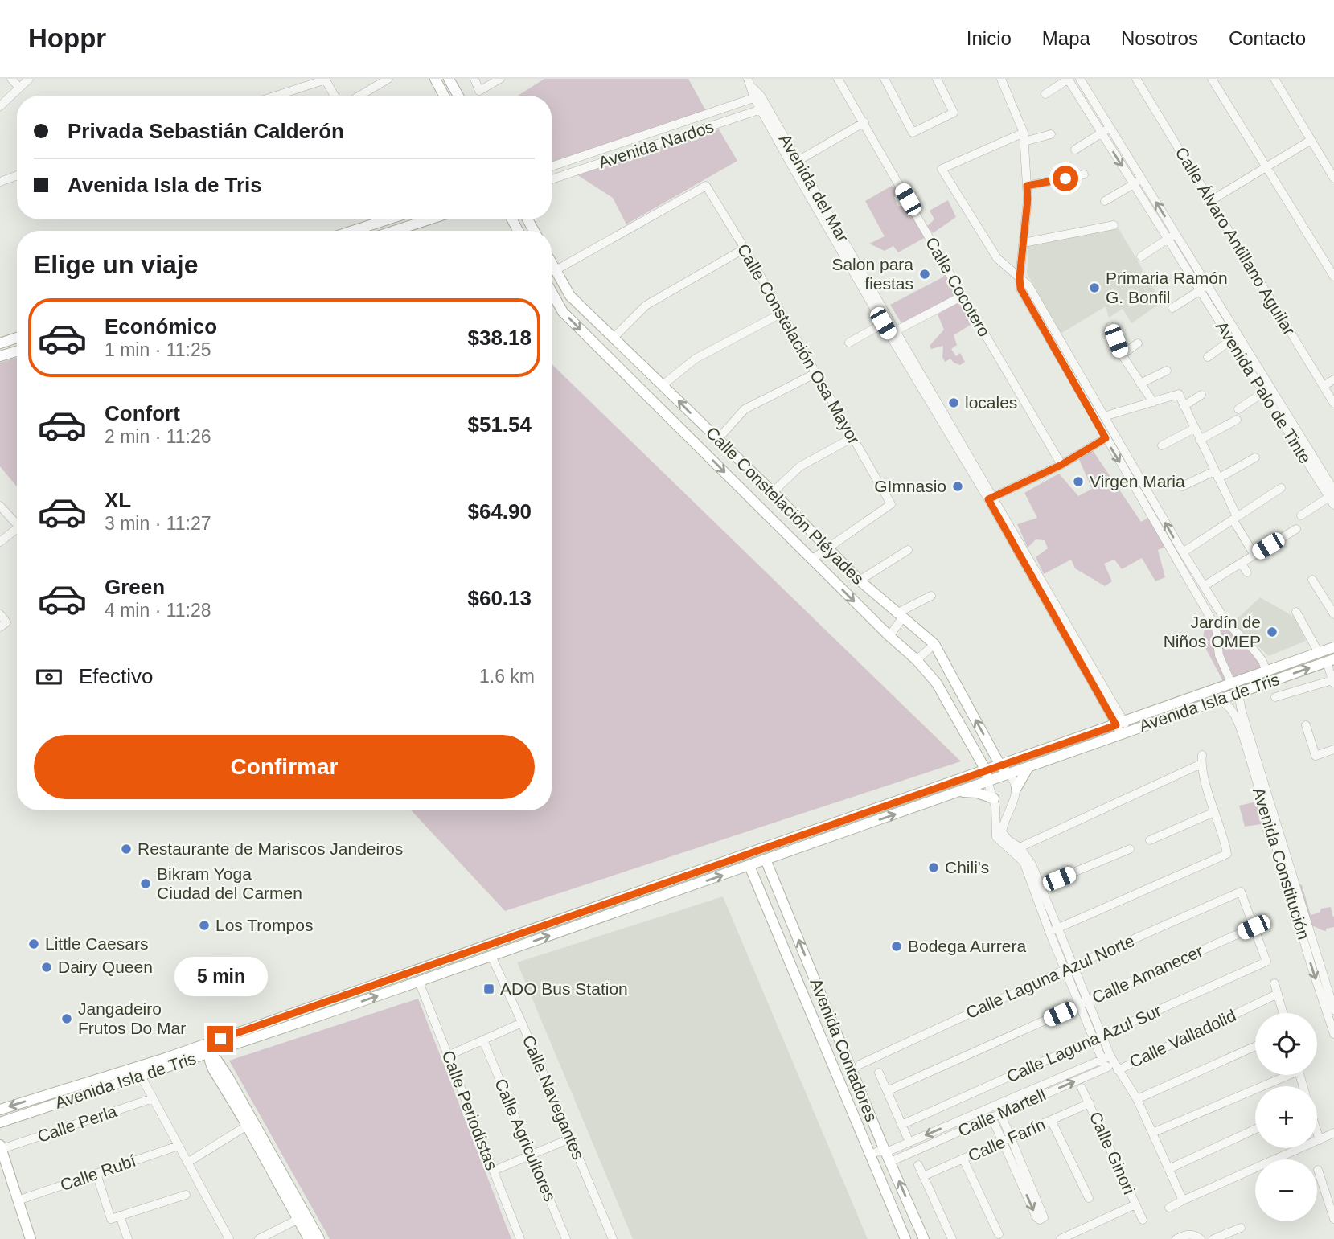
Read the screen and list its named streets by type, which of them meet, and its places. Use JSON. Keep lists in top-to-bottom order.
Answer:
{
  "streets": {
    "main road": ["Calle Constelación Pléyades", "Avenida Isla de Tris", "Avenida Contadores"],
    "street": [
      "Avenida Nardos",
      "Avenida del Mar",
      "Calle Álvaro Antillano Aguilar",
      "Calle Cocotero",
      "Calle Constelación Osa Mayor",
      "Avenida Palo de Tinte",
      "Avenida Constitución",
      "Calle Amanecer",
      "Calle Laguna Azul Norte",
      "Calle Valladolid",
      "Calle Laguna Azul Sur",
      "Calle Navegantes",
      "Calle Periodistas",
      "Calle Martell",
      "Calle Perla",
      "Calle Agricultores",
      "Calle Farín",
      "Calle Ginori",
      "Calle Rubí"
    ]
  },
  "crossings": [
    ["Avenida Nardos", "Avenida del Mar"],
    ["Avenida del Mar", "Avenida Isla de Tris"],
    ["Calle Constelación Osa Mayor", "Calle Constelación Pléyades"],
    ["Calle Constelación Pléyades", "Avenida Isla de Tris"],
    ["Avenida Isla de Tris", "Avenida Constitución"],
    ["Avenida Isla de Tris", "Avenida Contadores"],
    ["Avenida Isla de Tris", "Calle Navegantes"],
    ["Avenida Isla de Tris", "Calle Periodistas"],
    ["Calle Amanecer", "Calle Laguna Azul Norte"],
    ["Calle Amanecer", "Calle Laguna Azul Sur"],
    ["Calle Laguna Azul Norte", "Calle Laguna Azul Sur"],
    ["Calle Valladolid", "Calle Martell"],
    ["Avenida Contadores", "Calle Martell"],
    ["Calle Farín", "Calle Ginori"]
  ],
  "places": {
    "other": [
      "Salon para fiestas",
      "Primaria Ramón G. Bonfil",
      "locales",
      "Virgen Maria",
      "GImnasio",
      "Jardín de Niños OMEP",
      "Restaurante de Mariscos Jandeiros",
      "Chili's",
      "Bikram Yoga Ciudad del Carmen",
      "Los Trompos",
      "Little Caesars",
      "Bodega Aurrera",
      "Dairy Queen",
      "Jangadeiro Frutos Do Mar"
    ],
    "transit": ["ADO Bus Station"]
  },
  "page": {
    "header": "Hoppr",
    "nav": [
      "Inicio",
      "Mapa",
      "Nosotros",
      "Contacto"
    ],
    "banner": ["Privada Sebastián Calderón", "Avenida Isla de Tris"],
    "heading": "Elige un viaje",
    "list": [
      {
        "name": "Económico",
        "note": "1 min · 11:25",
        "value": "$38.18"
      },
      {
        "name": "Confort",
        "note": "2 min · 11:26",
        "value": "$51.54"
      },
      {
        "name": "XL",
        "note": "3 min · 11:27",
        "value": "$64.90"
      },
      {
        "name": "Green",
        "note": "4 min · 11:28",
        "value": "$60.13"
      }
    ],
    "pay": ["Efectivo", "1.6 km"],
    "buttons": "Confirmar",
    "bubble": "5 min",
    "map_buttons": ["+", "−"]
  }
}
